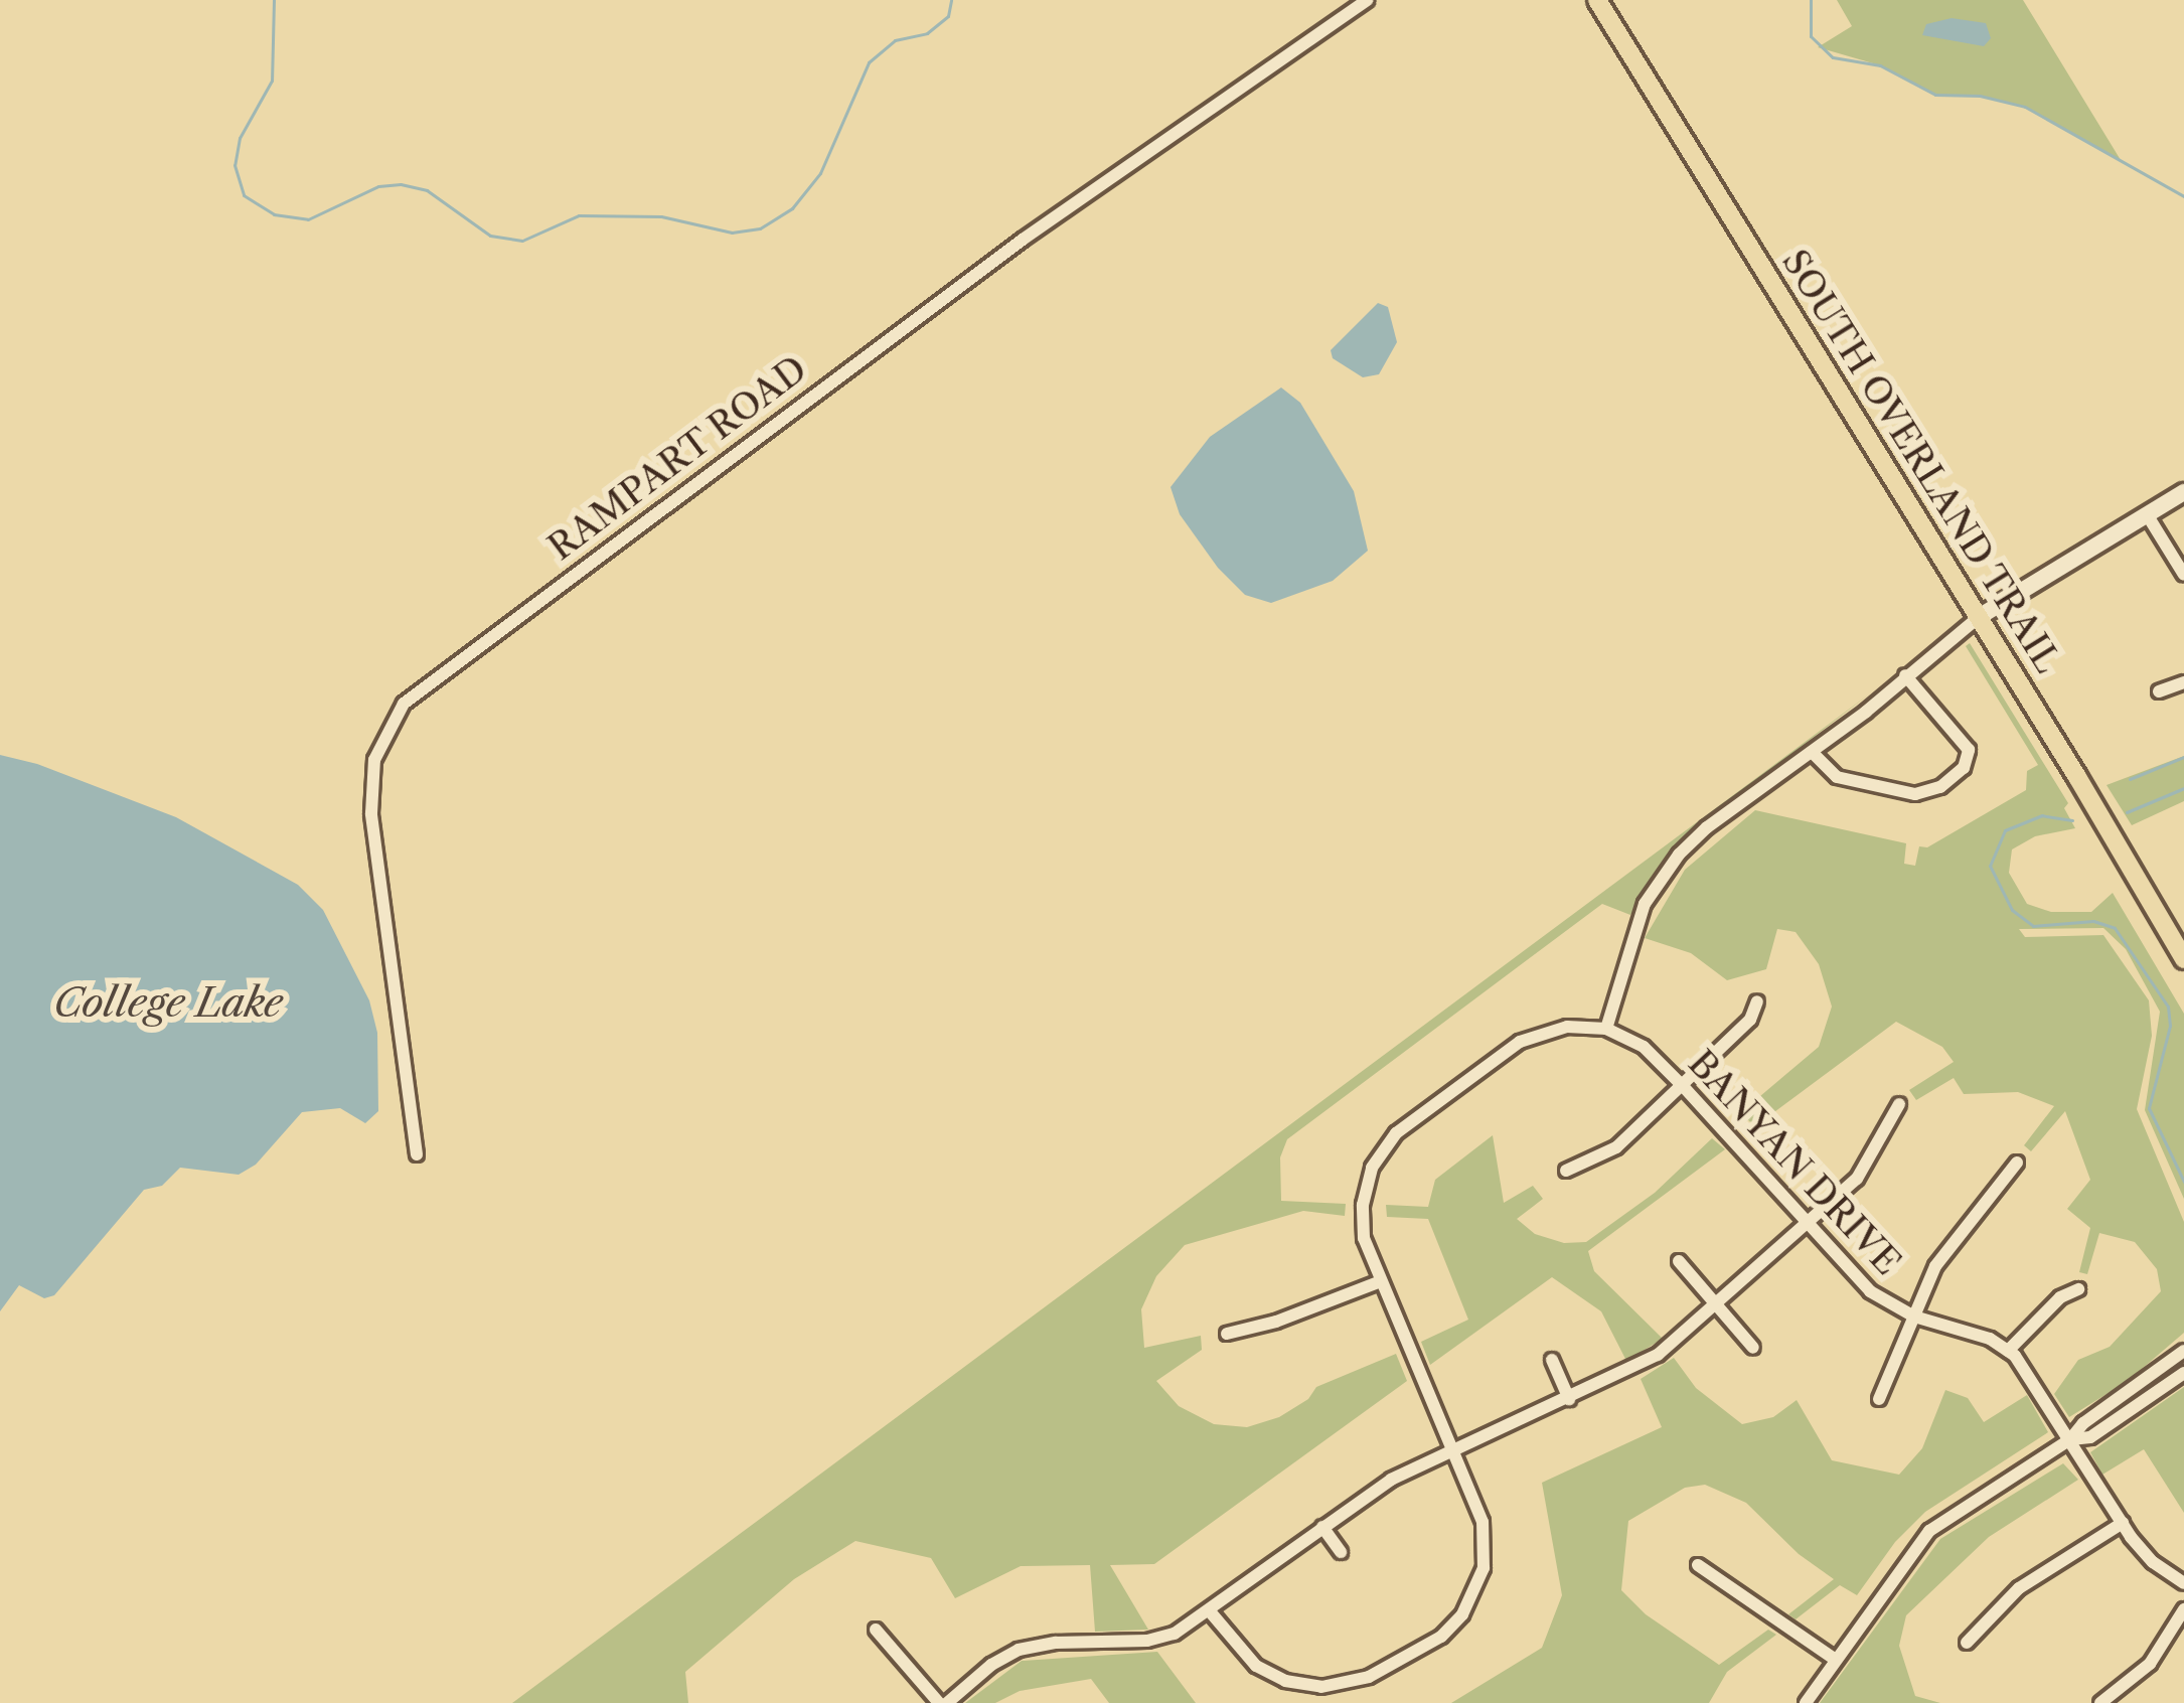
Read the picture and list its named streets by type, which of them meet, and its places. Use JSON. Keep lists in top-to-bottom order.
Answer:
{
  "streets": {
    "main road": ["SOUTH OVERLAND TRAIL"],
    "street": ["RAMPART ROAD", "BANYAN DRIVE"]
  },
  "water": ["College Lake"]
}
